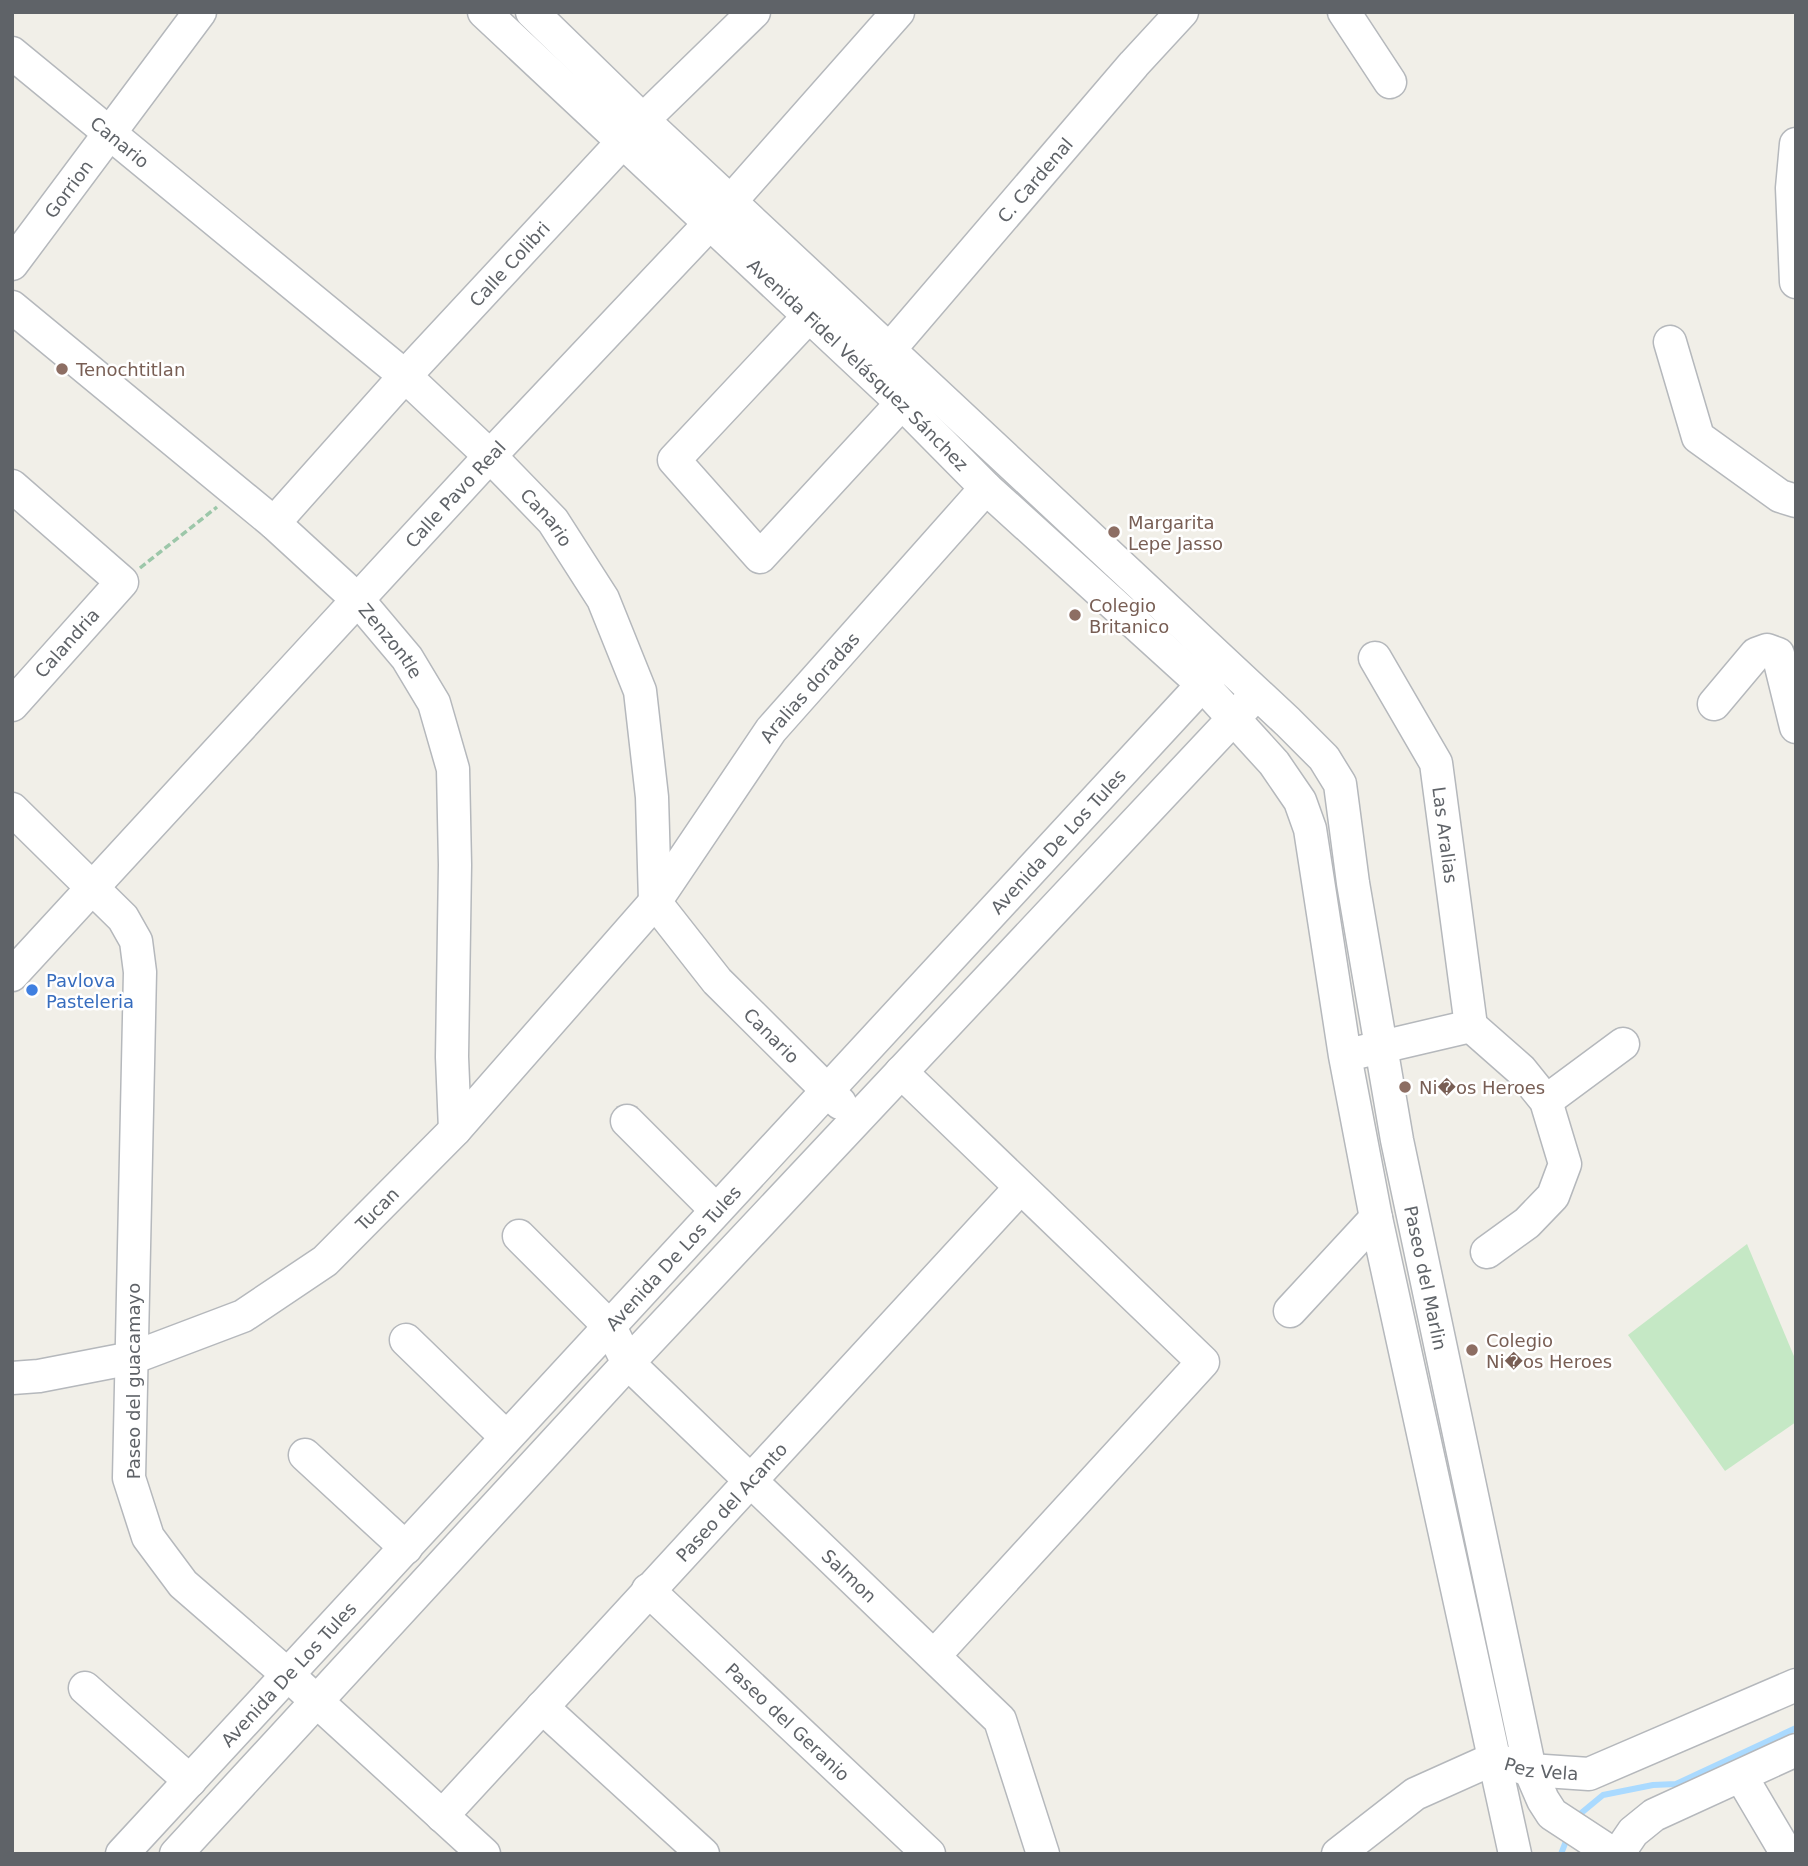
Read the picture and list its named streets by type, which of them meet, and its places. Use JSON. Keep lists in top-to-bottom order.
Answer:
{
  "streets": {
    "street": [
      "Canario",
      "C. Cardenal",
      "Gorrion",
      "Calle Colibri",
      "Avenida Fidel Velásquez Sánchez",
      "Calle Pavo Real",
      "Zenzontle",
      "Calandria",
      "Aralias doradas",
      "Las Aralias",
      "Avenida De Los Tules",
      "Tucan",
      "Paseo del Marlin",
      "Paseo del guacamayo",
      "Paseo del Acanto",
      "Salmon",
      "Paseo del Geranio",
      "Pez Vela"
    ]
  },
  "crossings": [
    ["Canario", "Gorrion"],
    ["Canario", "Calle Colibri"],
    ["Canario", "Calle Pavo Real"],
    ["Canario", "Aralias doradas"],
    ["Canario", "Avenida De Los Tules"],
    ["Canario", "Tucan"],
    ["C. Cardenal", "Avenida Fidel Velásquez Sánchez"],
    ["Calle Colibri", "Avenida Fidel Velásquez Sánchez"],
    ["Calle Colibri", "Zenzontle"],
    ["Avenida Fidel Velásquez Sánchez", "Calle Pavo Real"],
    ["Avenida Fidel Velásquez Sánchez", "Aralias doradas"],
    ["Avenida Fidel Velásquez Sánchez", "Avenida De Los Tules"],
    ["Avenida Fidel Velásquez Sánchez", "Paseo del Marlin"],
    ["Calle Pavo Real", "Zenzontle"],
    ["Calle Pavo Real", "Paseo del guacamayo"],
    ["Zenzontle", "Tucan"],
    ["Aralias doradas", "Tucan"],
    ["Avenida De Los Tules", "Paseo del guacamayo"],
    ["Avenida De Los Tules", "Salmon"],
    ["Tucan", "Paseo del guacamayo"],
    ["Paseo del Marlin", "Pez Vela"],
    ["Paseo del guacamayo", "Paseo del Acanto"],
    ["Paseo del Acanto", "Salmon"],
    ["Paseo del Acanto", "Paseo del Geranio"]
  ],
  "places": [
    "Tenochtitlan",
    "Margarita Lepe Jasso",
    "Colegio Britanico",
    "Pavlova Pasteleria",
    "Ni�os Heroes",
    "Colegio Ni�os Heroes"
  ]
}
